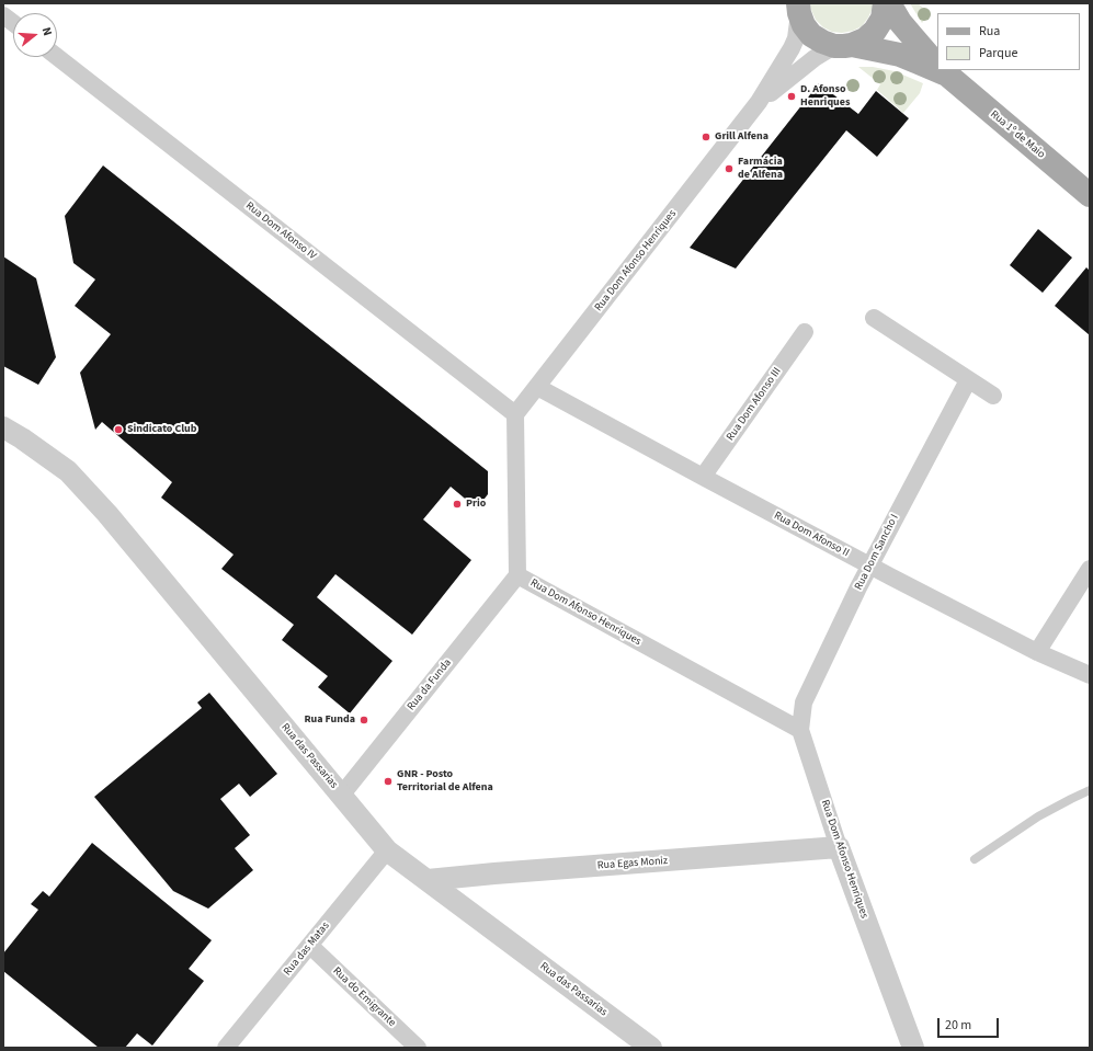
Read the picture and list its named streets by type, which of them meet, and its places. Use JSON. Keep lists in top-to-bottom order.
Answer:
{
  "streets": {
    "main road": ["Rua 1º de Maio"],
    "street": [
      "Rua Dom Afonso IV",
      "Rua Dom Afonso Henriques",
      "Rua Dom Afonso III",
      "Rua Dom Afonso II",
      "Rua Dom Sancho I",
      "Rua da Funda",
      "Rua das Passarias",
      "Rua Egas Moniz",
      "Rua das Matas",
      "Rua do Emigrante"
    ]
  },
  "crossings": [
    ["Rua 1º de Maio", "Rua Dom Afonso Henriques"],
    ["Rua Dom Afonso IV", "Rua Dom Afonso Henriques"],
    ["Rua Dom Afonso Henriques", "Rua Dom Afonso II"],
    ["Rua Dom Afonso Henriques", "Rua Dom Sancho I"],
    ["Rua Dom Afonso Henriques", "Rua da Funda"],
    ["Rua Dom Afonso Henriques", "Rua Egas Moniz"],
    ["Rua Dom Afonso III", "Rua Dom Afonso II"],
    ["Rua Dom Afonso II", "Rua Dom Sancho I"],
    ["Rua da Funda", "Rua das Passarias"],
    ["Rua das Passarias", "Rua Egas Moniz"],
    ["Rua das Passarias", "Rua das Matas"],
    ["Rua das Matas", "Rua do Emigrante"]
  ],
  "places": [
    "D. Afonso Henriques",
    "Grill Alfena",
    "Farmácia de Alfena",
    "Sindicato Club",
    "Prio",
    "Rua Funda",
    "GNR - Posto Territorial de Alfena"
  ],
  "legend": ["Rua", "Parque"],
  "scale_bar": "20 m",
  "north": "right"
}
